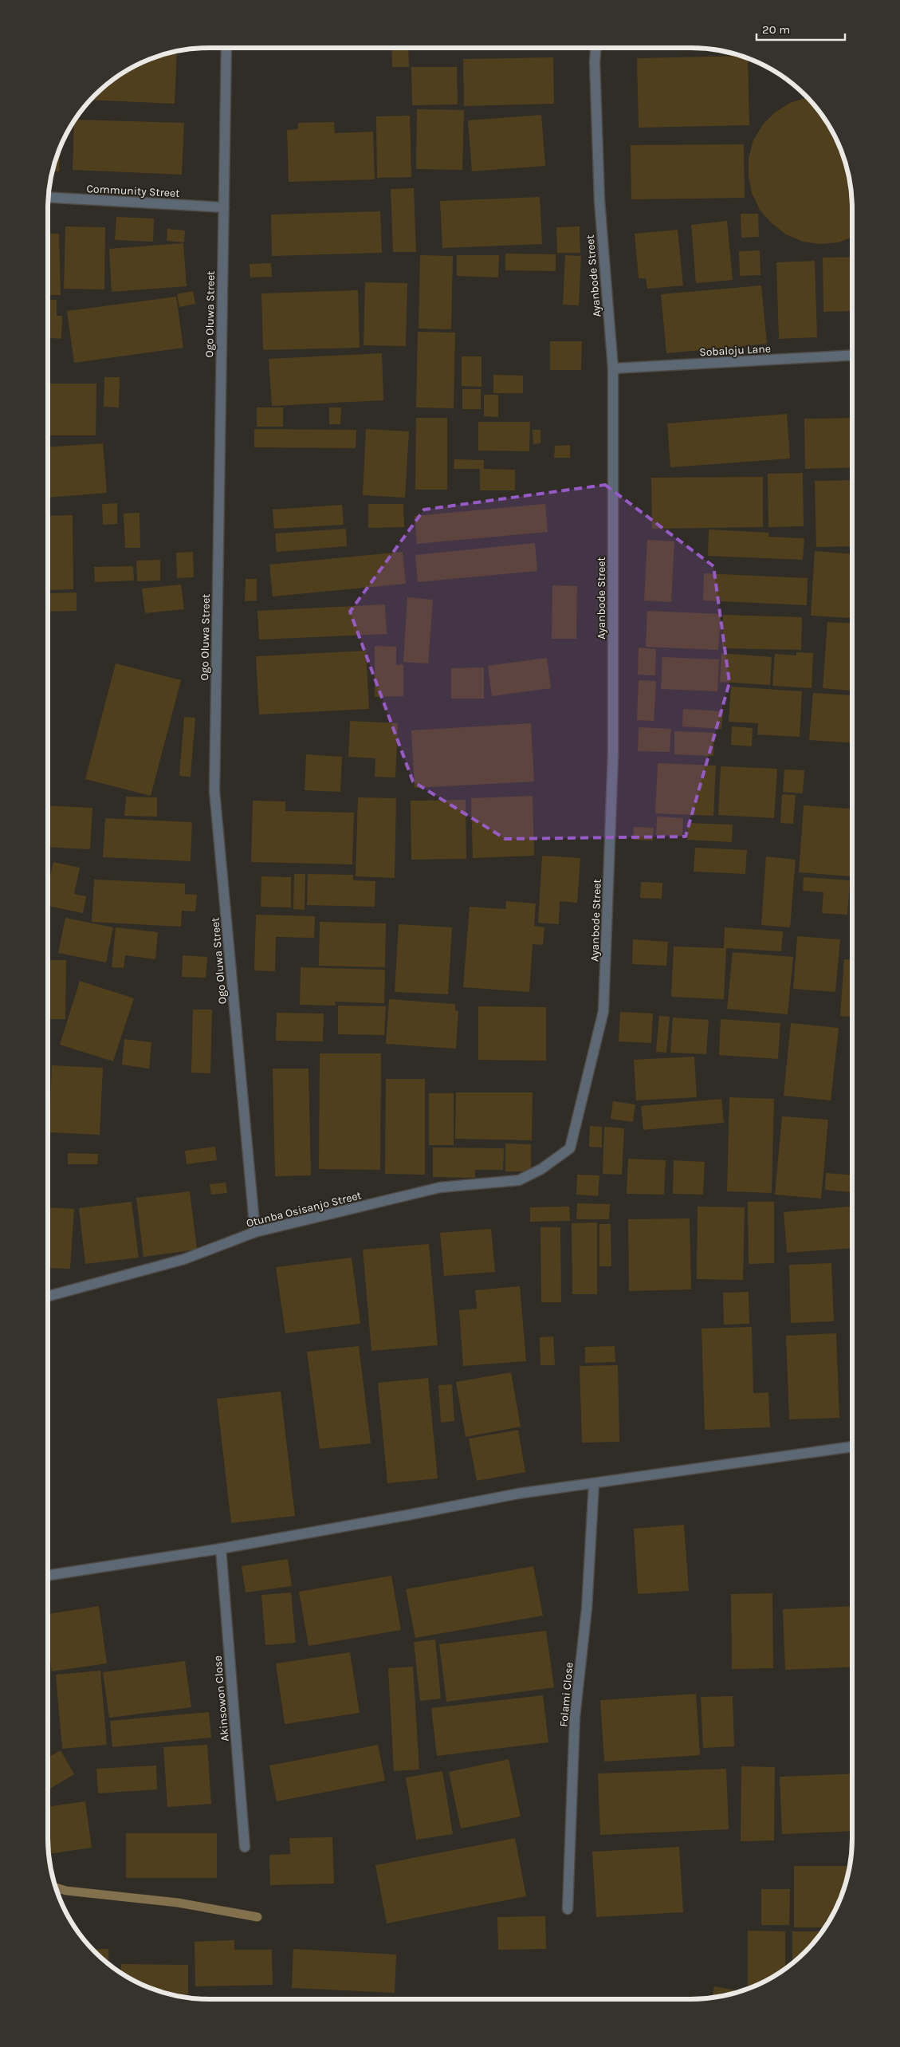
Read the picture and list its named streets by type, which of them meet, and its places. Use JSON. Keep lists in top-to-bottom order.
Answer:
{
  "streets": {
    "street": [
      "Community Street",
      "Ayanbode Street",
      "Ogo Oluwa Street",
      "Sobaloju Lane",
      "Otunba Osisanjo Street",
      "Folami Close",
      "Akinsowon Close"
    ]
  },
  "crossings": [
    ["Community Street", "Ogo Oluwa Street"],
    ["Ayanbode Street", "Sobaloju Lane"],
    ["Ayanbode Street", "Otunba Osisanjo Street"],
    ["Ogo Oluwa Street", "Otunba Osisanjo Street"]
  ],
  "scale_bar": "20 m"
}
